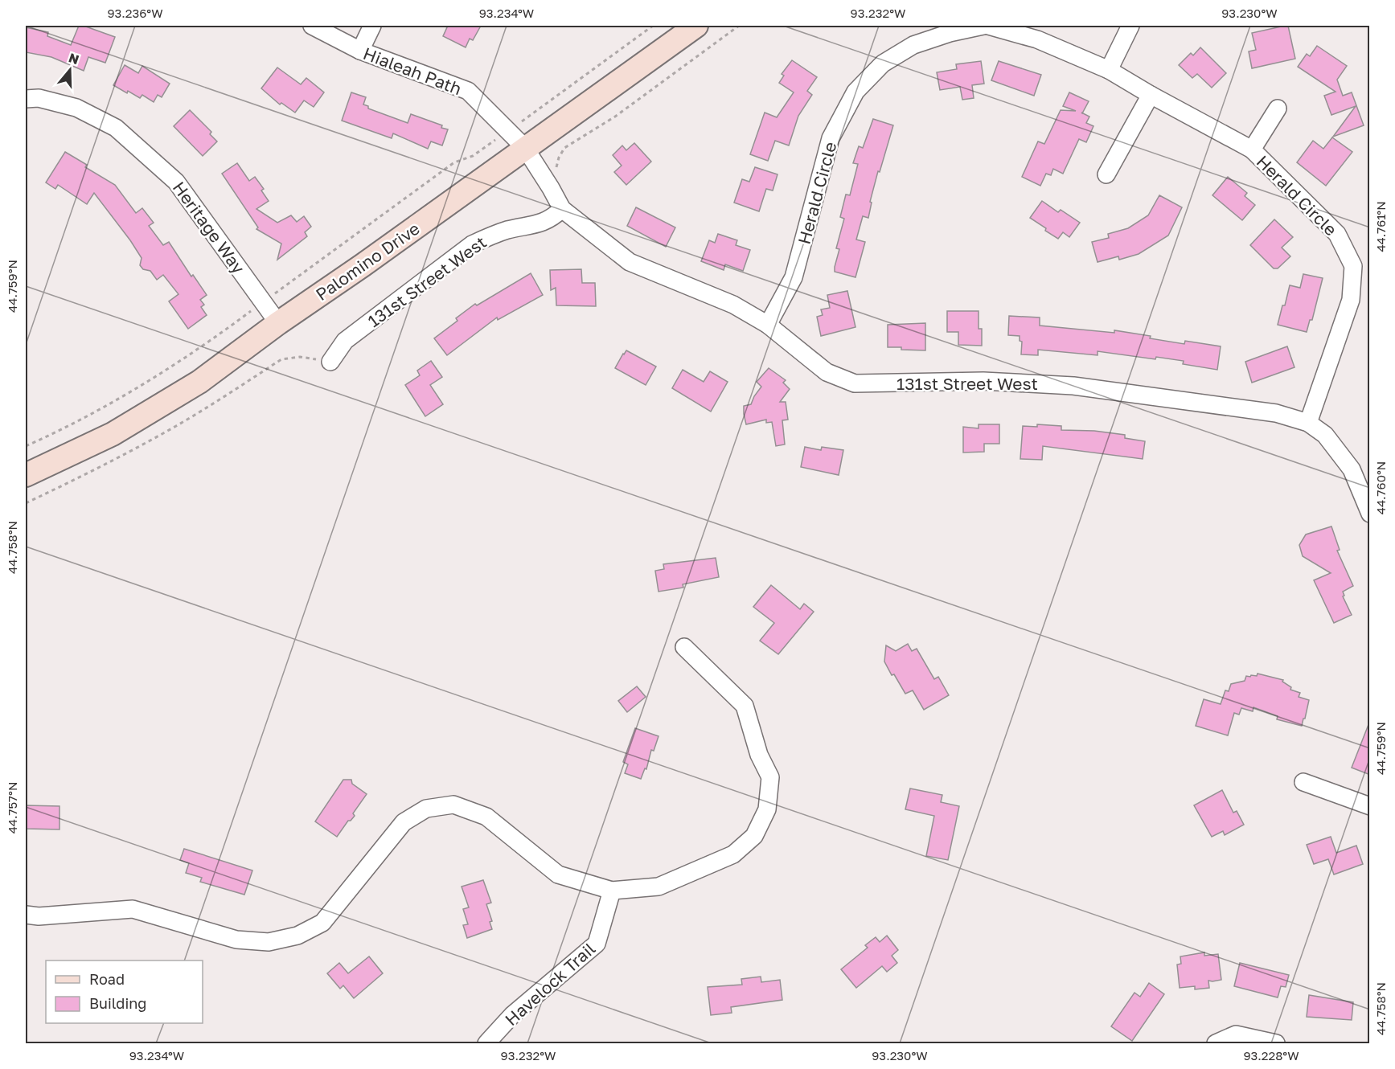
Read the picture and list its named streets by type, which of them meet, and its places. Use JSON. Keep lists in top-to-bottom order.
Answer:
{
  "streets": {
    "street": [
      "Hialeah Path",
      "Herald Circle",
      "Heritage Way",
      "Palomino Drive",
      "131st Street West",
      "Havelock Trail"
    ]
  },
  "crossings": [
    ["Hialeah Path", "Palomino Drive"],
    ["Hialeah Path", "131st Street West"],
    ["Herald Circle", "131st Street West"],
    ["Heritage Way", "Palomino Drive"],
    ["Palomino Drive", "131st Street West"]
  ],
  "legend": ["Road", "Building"],
  "north": "top",
  "coordinates": [
    "93.236°W",
    "93.234°W",
    "93.232°W",
    "93.230°W",
    "44.761°N",
    "44.759°N",
    "44.760°N",
    "44.758°N",
    "44.757°N",
    "93.228°W"
  ]
}
